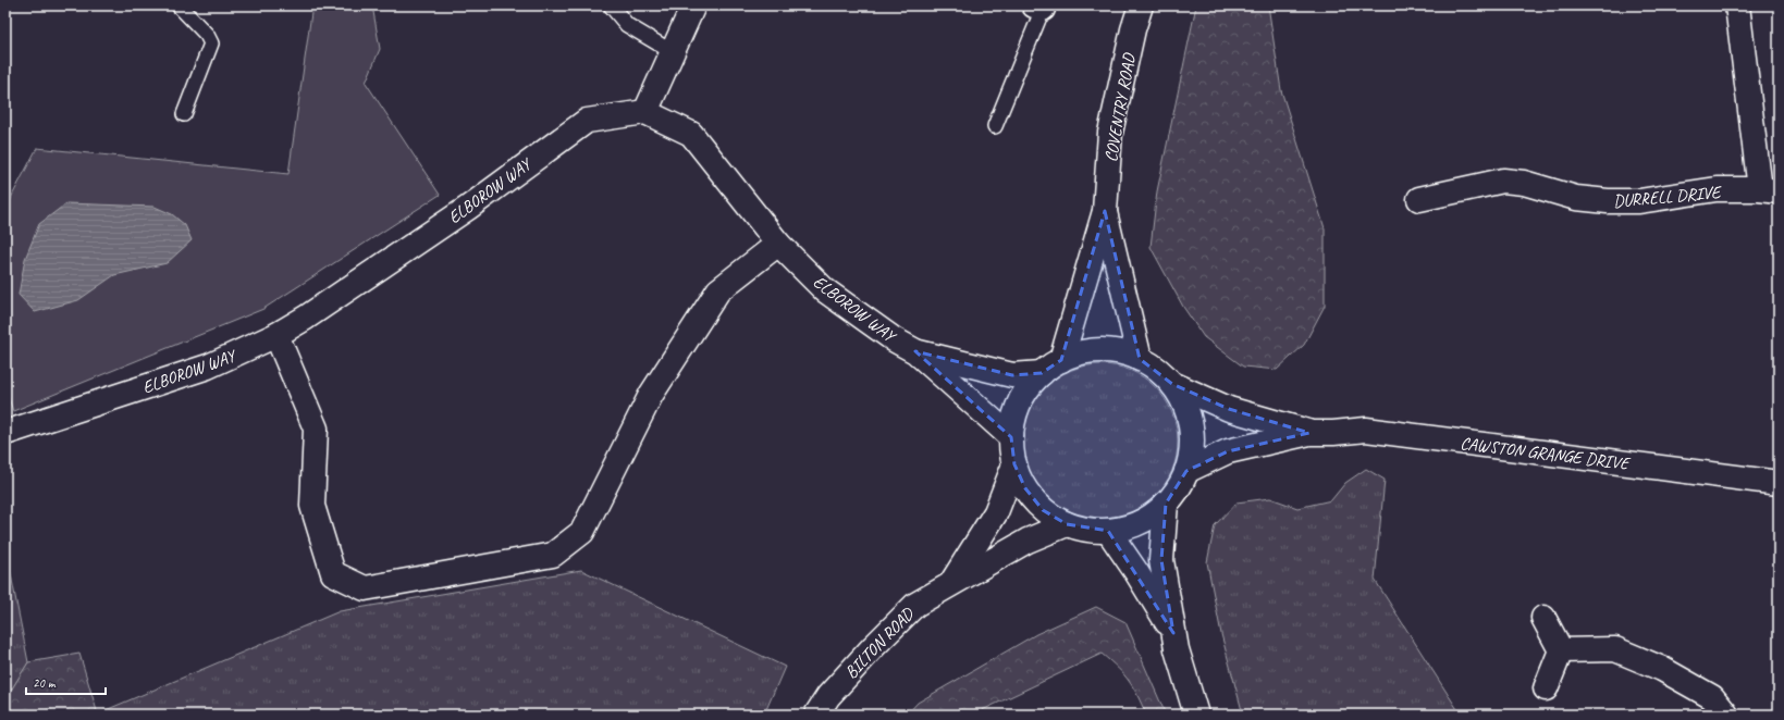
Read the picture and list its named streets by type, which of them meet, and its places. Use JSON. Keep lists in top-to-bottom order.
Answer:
{
  "streets": {
    "street": [
      "COVENTRY ROAD",
      "ELBOROW WAY",
      "DURRELL DRIVE",
      "CAWSTON GRANGE DRIVE",
      "BILTON ROAD"
    ]
  },
  "scale_bar": "20 m"
}
